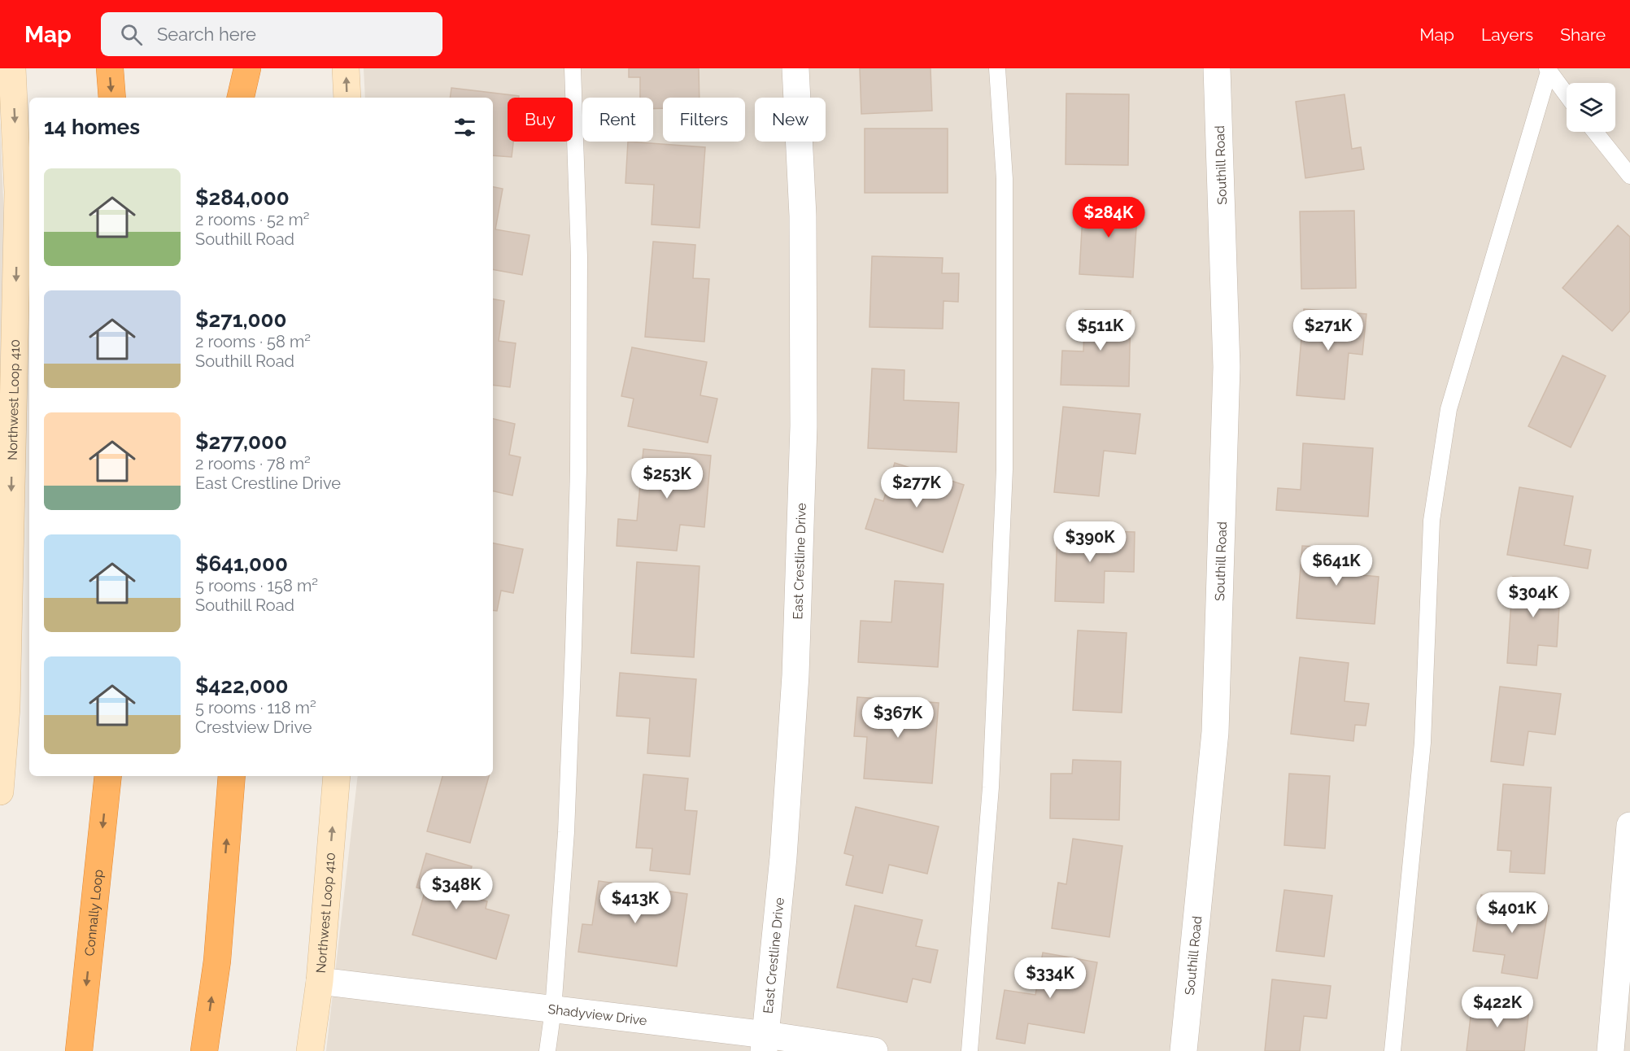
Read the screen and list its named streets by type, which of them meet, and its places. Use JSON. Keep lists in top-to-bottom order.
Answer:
{
  "streets": {
    "highway": ["Connally Loop"],
    "main road": ["Northwest Loop 410"],
    "street": ["Southill Road", "East Crestline Drive", "Shadyview Drive"]
  },
  "crossings": [
    ["Northwest Loop 410", "Shadyview Drive"],
    ["East Crestline Drive", "Shadyview Drive"]
  ],
  "page": {
    "header": "Map",
    "search": "Search here",
    "nav": ["Map", "Layers", "Share"],
    "chip": [
      "Buy",
      "Rent",
      "Filters",
      "New"
    ],
    "heading": "14 homes",
    "list": [
      {
        "name": "$284,000",
        "note": "2 rooms · 52 m² · Southill Road"
      },
      {
        "name": "$271,000",
        "note": "2 rooms · 58 m² · Southill Road"
      },
      {
        "name": "$277,000",
        "note": "2 rooms · 78 m² · East Crestline Drive"
      },
      {
        "name": "$641,000",
        "note": "5 rooms · 158 m² · Southill Road"
      },
      {
        "name": "$422,000",
        "note": "5 rooms · 118 m² · Crestview Drive"
      }
    ],
    "price": [
      "$284K",
      "$511K",
      "$271K",
      "$253K",
      "$277K",
      "$390K",
      "$641K",
      "$304K",
      "$367K",
      "$348K",
      "$413K",
      "$401K",
      "$334K",
      "$422K"
    ]
  }
}
